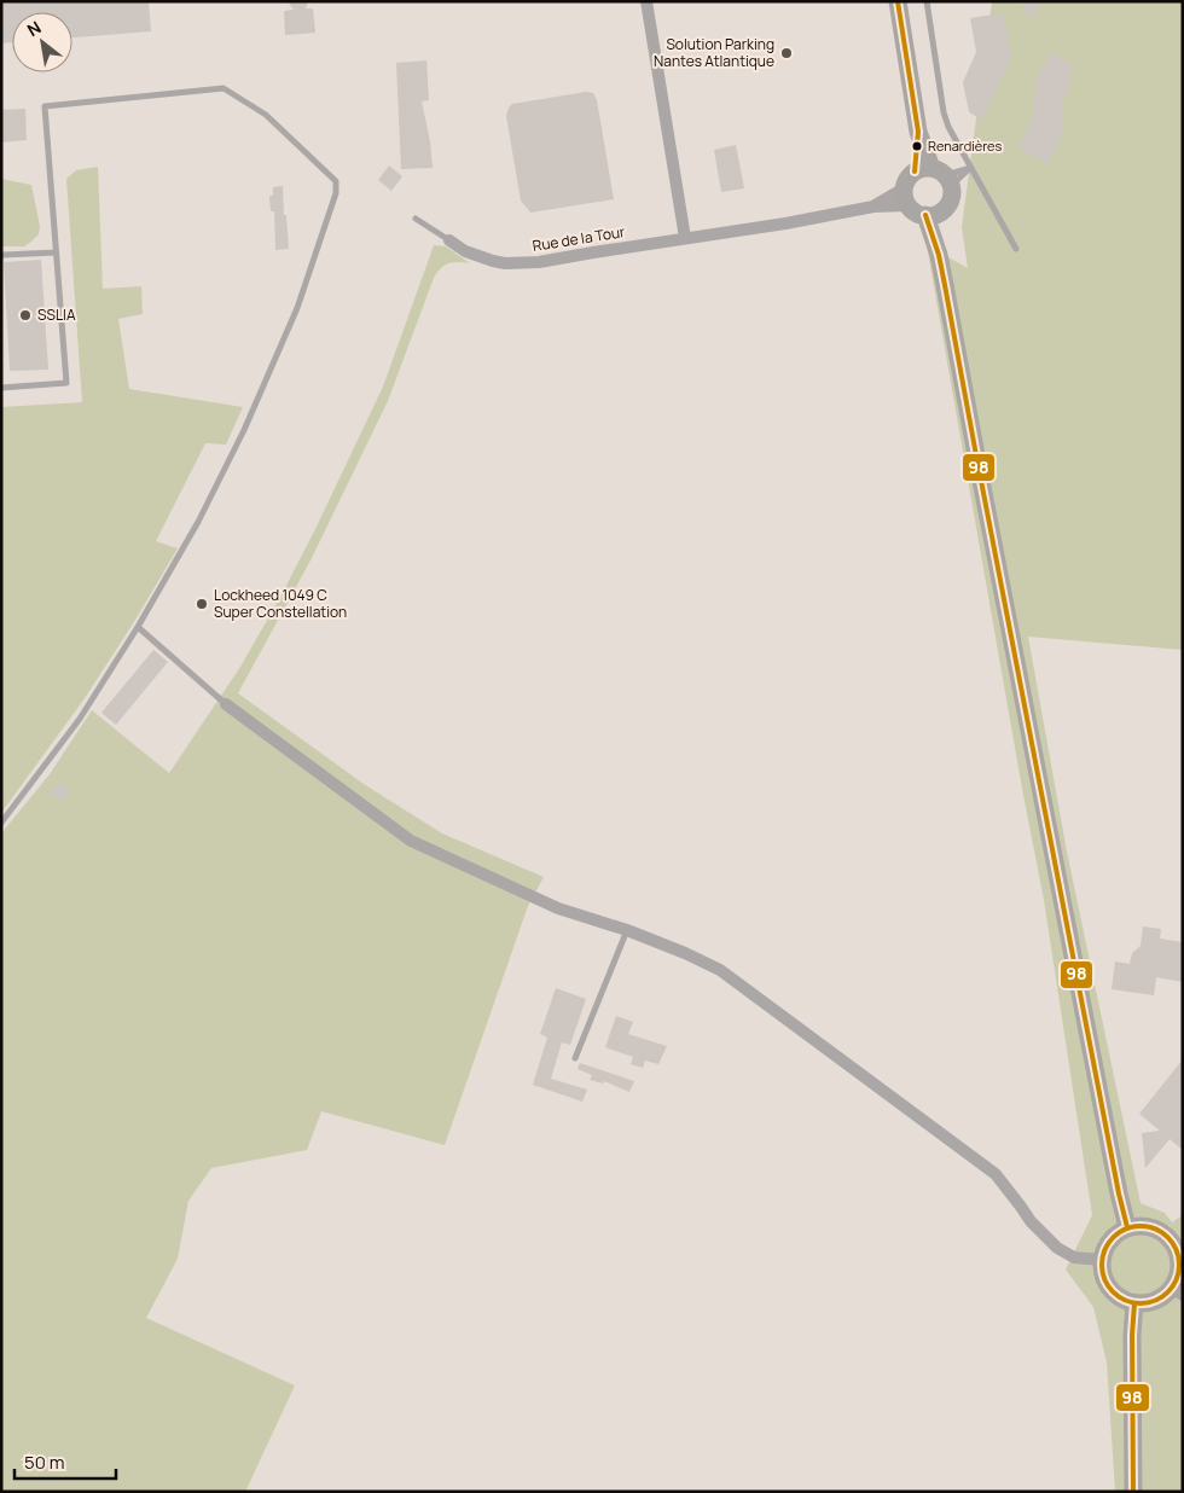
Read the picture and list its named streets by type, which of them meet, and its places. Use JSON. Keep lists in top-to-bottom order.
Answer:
{
  "streets": {
    "street": ["Rue de la Tour"]
  },
  "places": [
    "Solution Parking Nantes Atlantique",
    "Renardières",
    "SSLIA",
    "Lockheed 1049 C Super Constellation"
  ],
  "lines": ["transit line 98"],
  "scale_bar": "50 m",
  "north": "top left"
}
